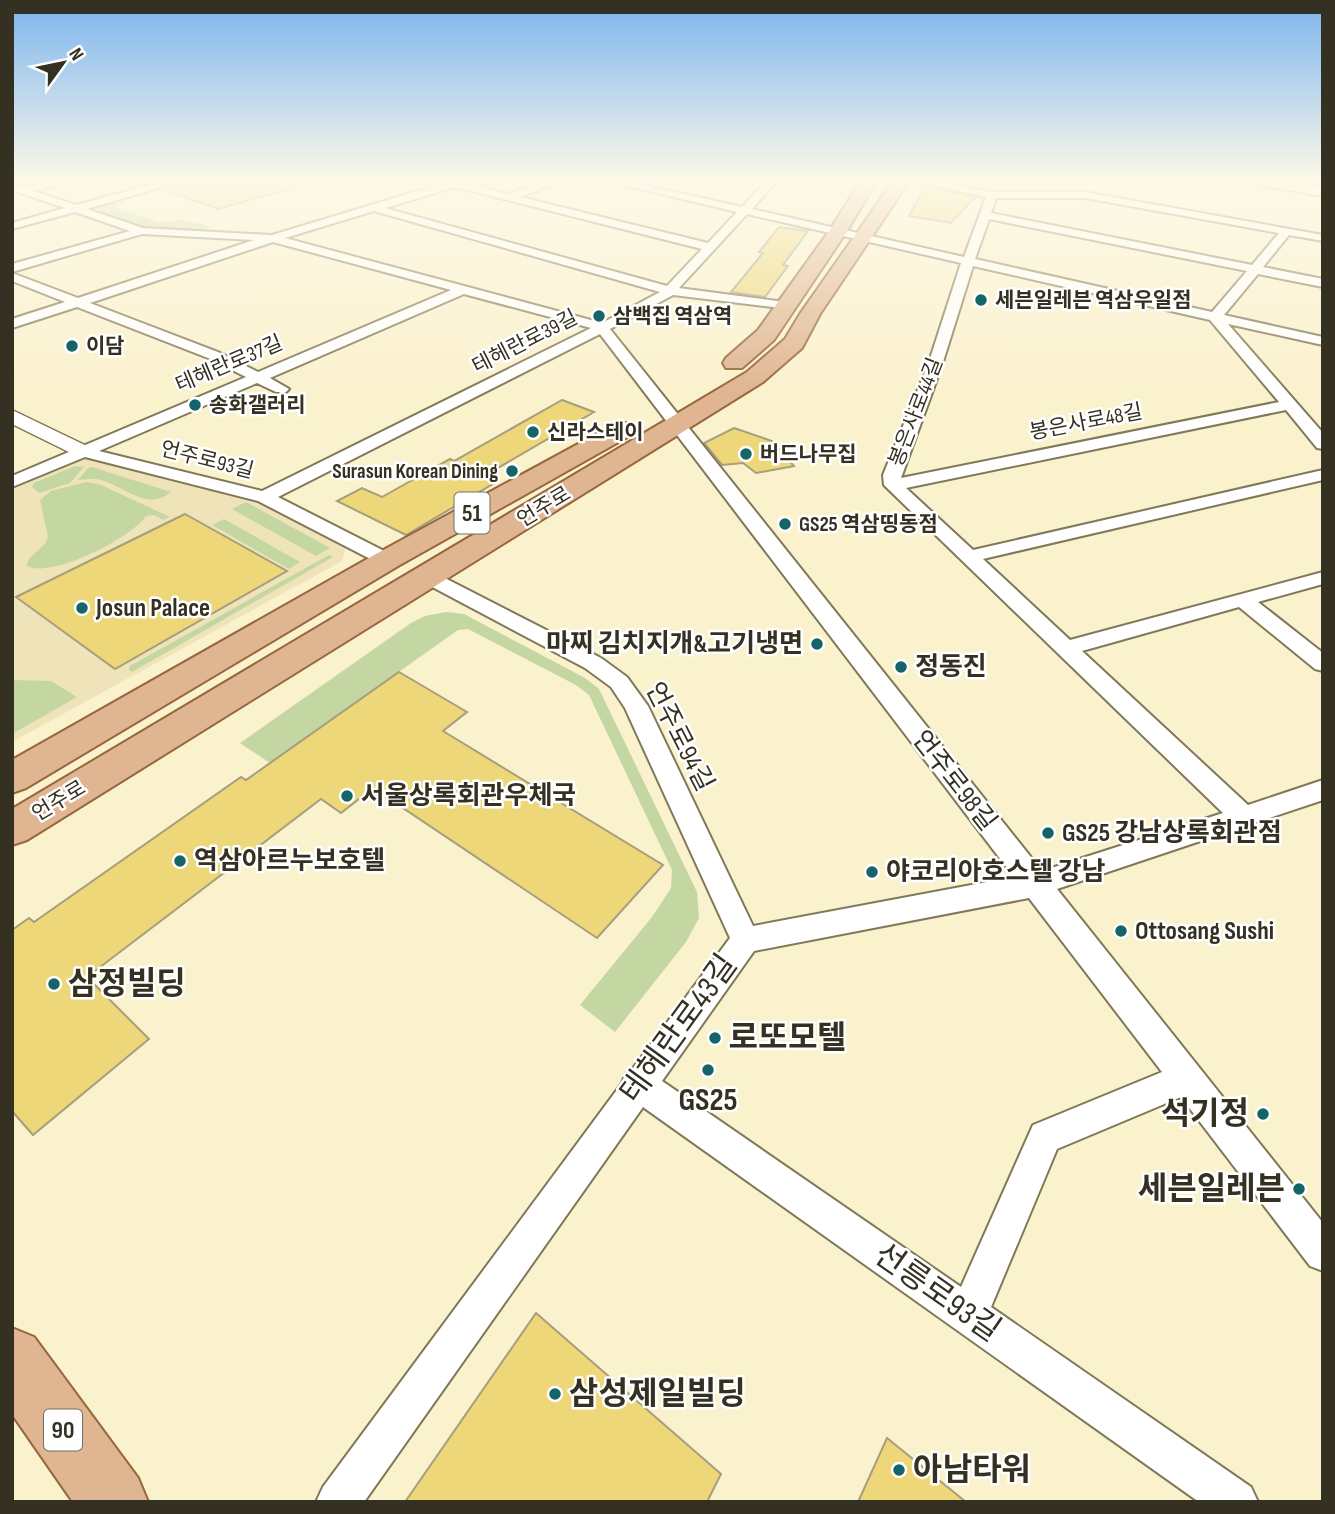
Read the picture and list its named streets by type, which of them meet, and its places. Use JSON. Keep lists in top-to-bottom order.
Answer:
{
  "streets": {
    "main road": ["언주로", "51", "90"],
    "street": [
      "테헤란로39길",
      "테헤란로37길",
      "봉은사로44길",
      "봉은사로48길",
      "언주로93길",
      "언주로94길",
      "언주로98길",
      "테헤란로43길",
      "선릉로93길"
    ]
  },
  "crossings": [
    ["테헤란로39길", "언주로93길"],
    ["테헤란로39길", "언주로98길"],
    ["테헤란로37길", "언주로93길"],
    ["봉은사로44길", "봉은사로48길"],
    ["봉은사로44길", "테헤란로43길"],
    ["언주로93길", "언주로"],
    ["언주로", "언주로94길"],
    ["언주로", "언주로98길"],
    ["언주로94길", "테헤란로43길"],
    ["언주로98길", "테헤란로43길"],
    ["테헤란로43길", "선릉로93길"]
  ],
  "places": [
    "세븐일레븐 역삼우일점",
    "삼백집 역삼역",
    "이담",
    "송화갤러리",
    "신라스테이",
    "버드나무집",
    "Surasun Korean Dining",
    "GS25 역삼띵동점",
    "Josun Palace",
    "마찌 김치지개&고기냉면",
    "정동진",
    "서울상록회관우체국",
    "GS25 강남상록회관점",
    "역삼아르누보호텔",
    "야코리아호스텔 강남",
    "Ottosang Sushi",
    "삼정빌딩",
    "로또모텔",
    "GS25",
    "석기정",
    "세븐일레븐",
    "삼성제일빌딩",
    "아남타워"
  ],
  "north": "top right"
}
